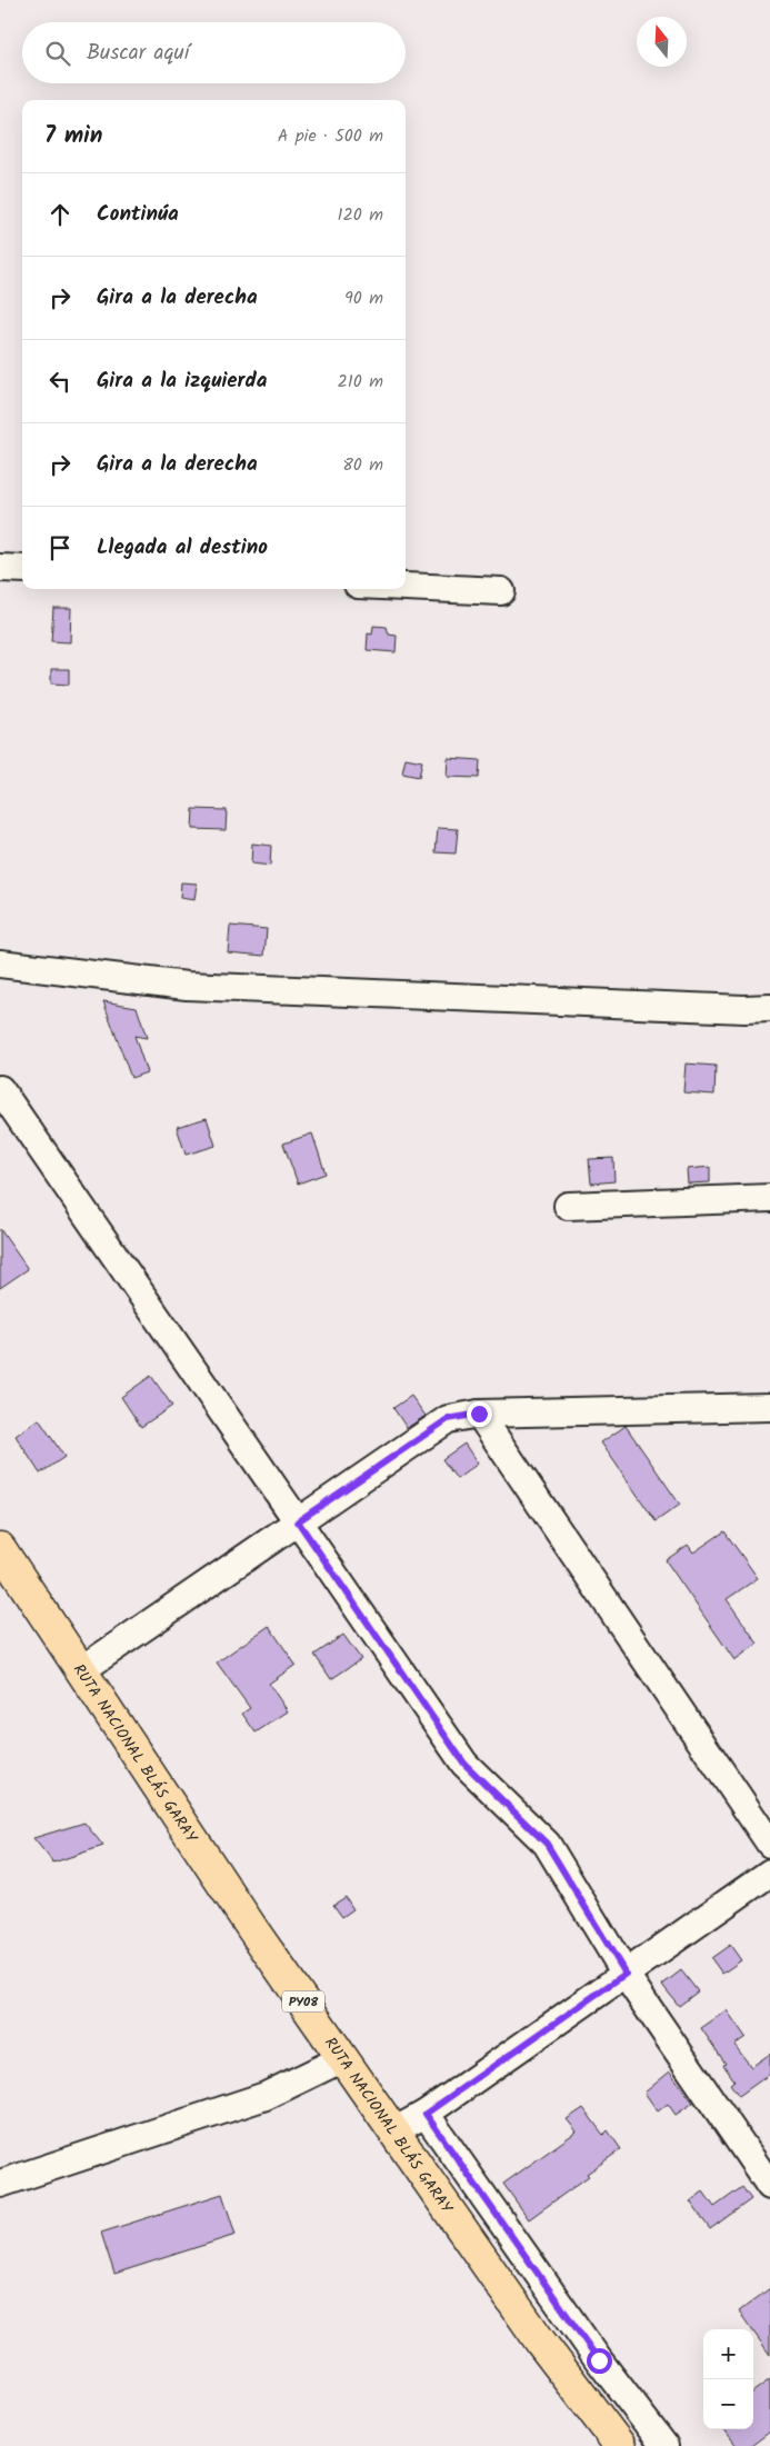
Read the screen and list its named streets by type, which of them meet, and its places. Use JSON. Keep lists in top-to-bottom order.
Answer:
{
  "streets": {
    "highway": ["RUTA NACIONAL BLÁS GARAY", "PY08"]
  },
  "north": "top",
  "page": {
    "search": "Buscar aquí",
    "heading": ["7 min", "A pie · 500 m"],
    "list": [
      ["Continúa", "120 m"],
      ["Gira a la derecha", "90 m"],
      ["Gira a la izquierda", "210 m"],
      ["Gira a la derecha", "80 m"],
      "Llegada al destino"
    ],
    "map_buttons": ["+", "−"]
  }
}
